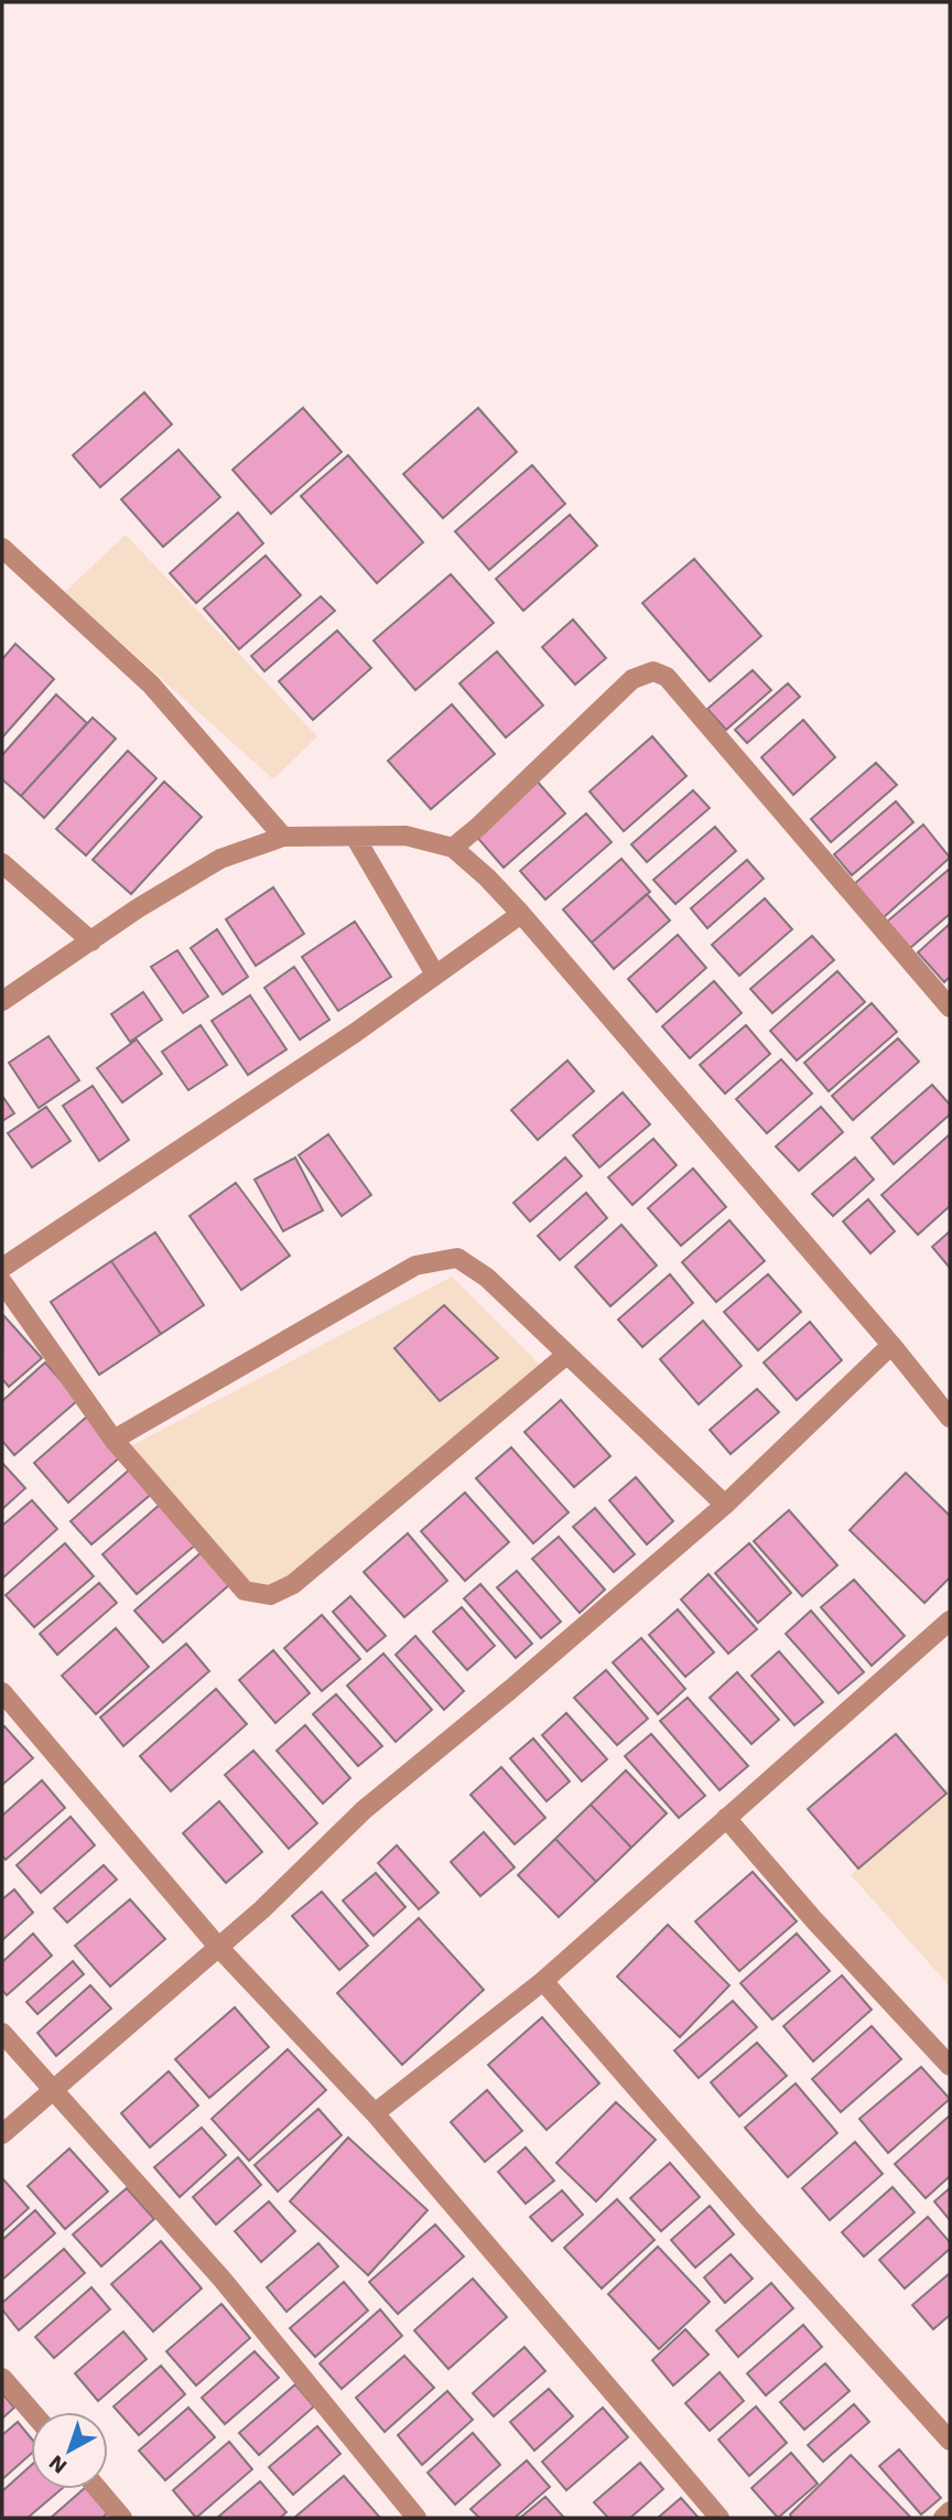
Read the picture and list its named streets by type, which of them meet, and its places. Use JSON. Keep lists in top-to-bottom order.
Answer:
{
  "north": "bottom left"
}
